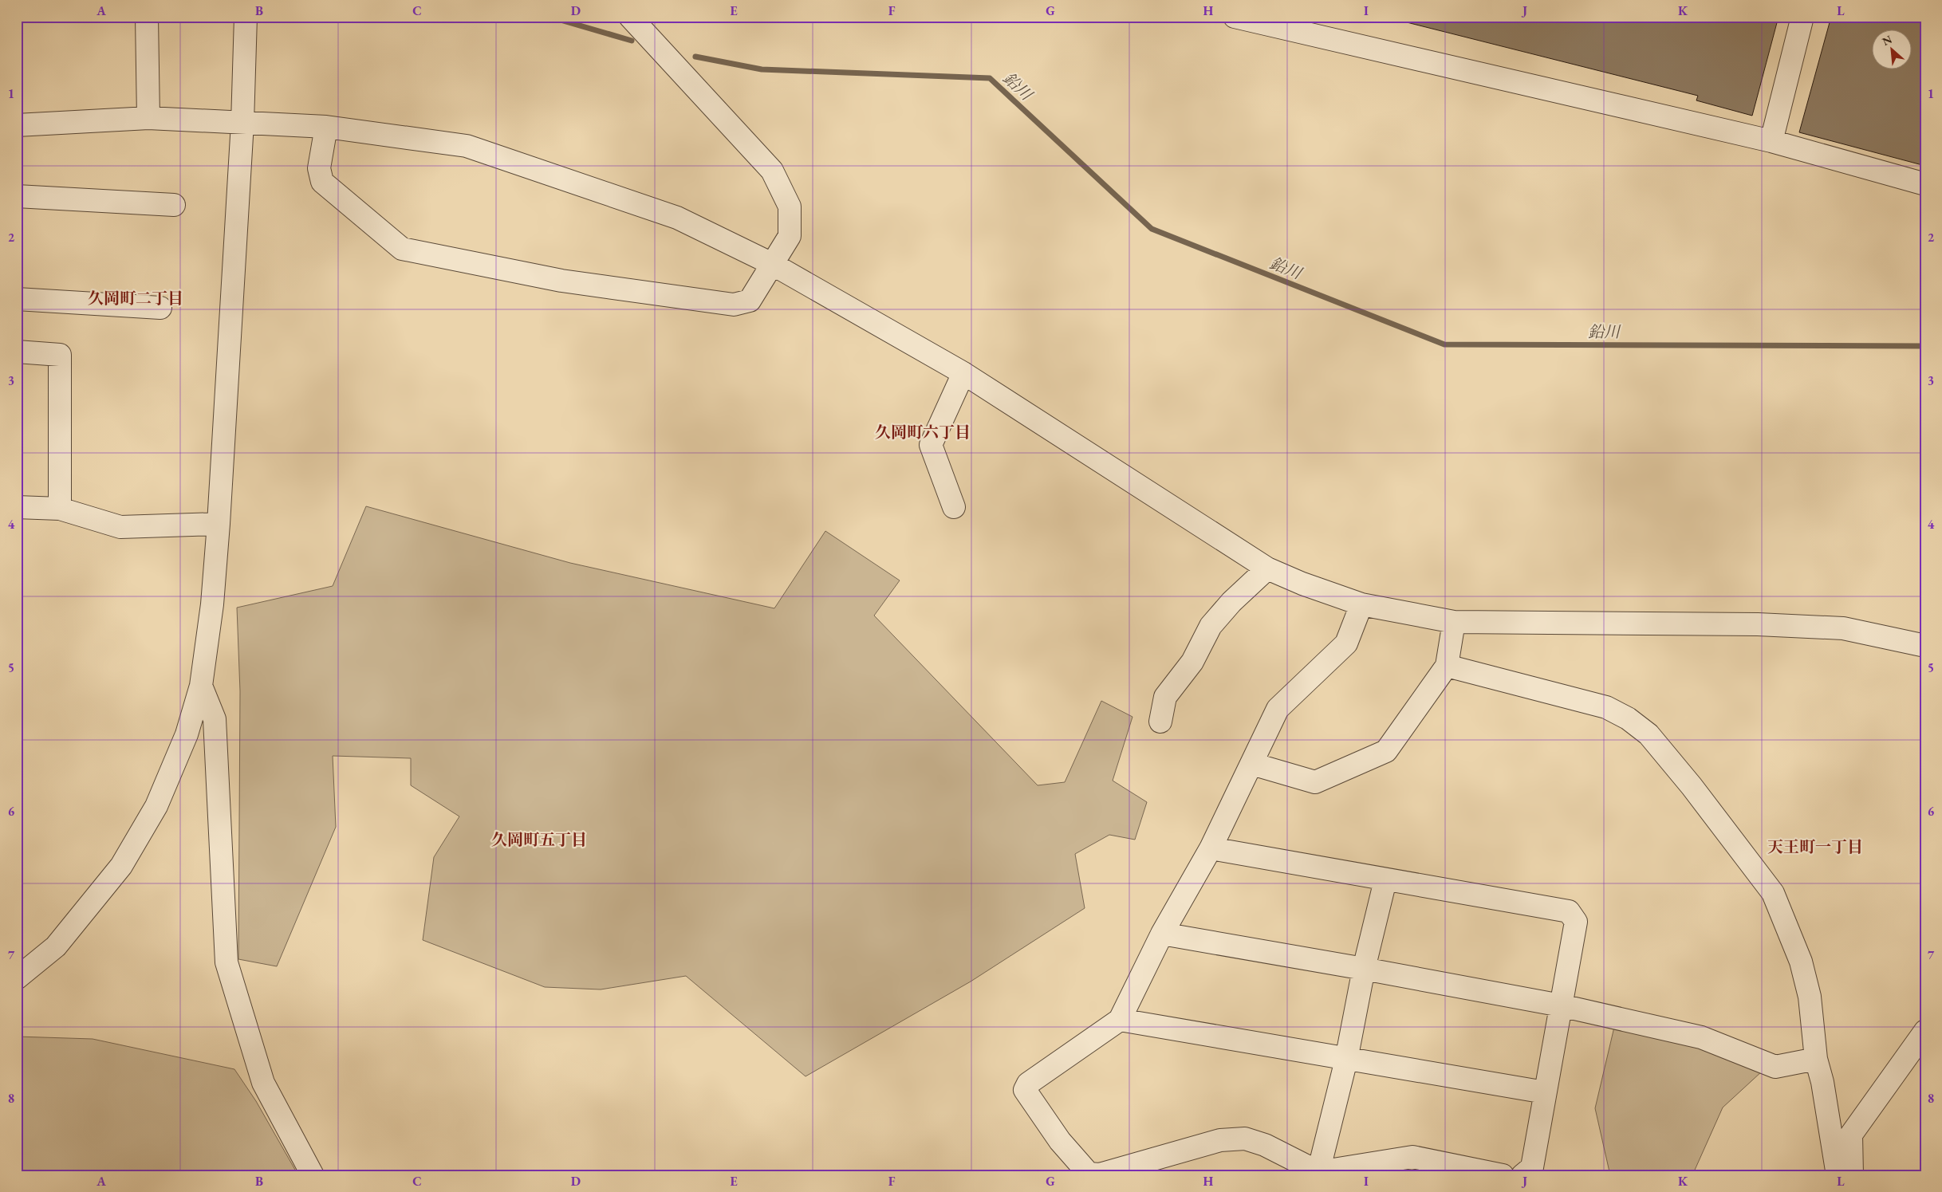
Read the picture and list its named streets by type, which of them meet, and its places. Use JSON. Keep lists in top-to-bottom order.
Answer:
{
  "districts": [
    "久岡町二丁目",
    "久岡町六丁目",
    "久岡町五丁目",
    "天王町一丁目"
  ],
  "water": ["鉛川"],
  "north": "top left",
  "grid": {
    "columns": [
      "A",
      "B",
      "C",
      "D",
      "E",
      "F",
      "G",
      "H",
      "I",
      "J",
      "K",
      "L"
    ],
    "rows": [
      "1",
      "2",
      "3",
      "4",
      "5",
      "6",
      "7",
      "8"
    ]
  }
}
